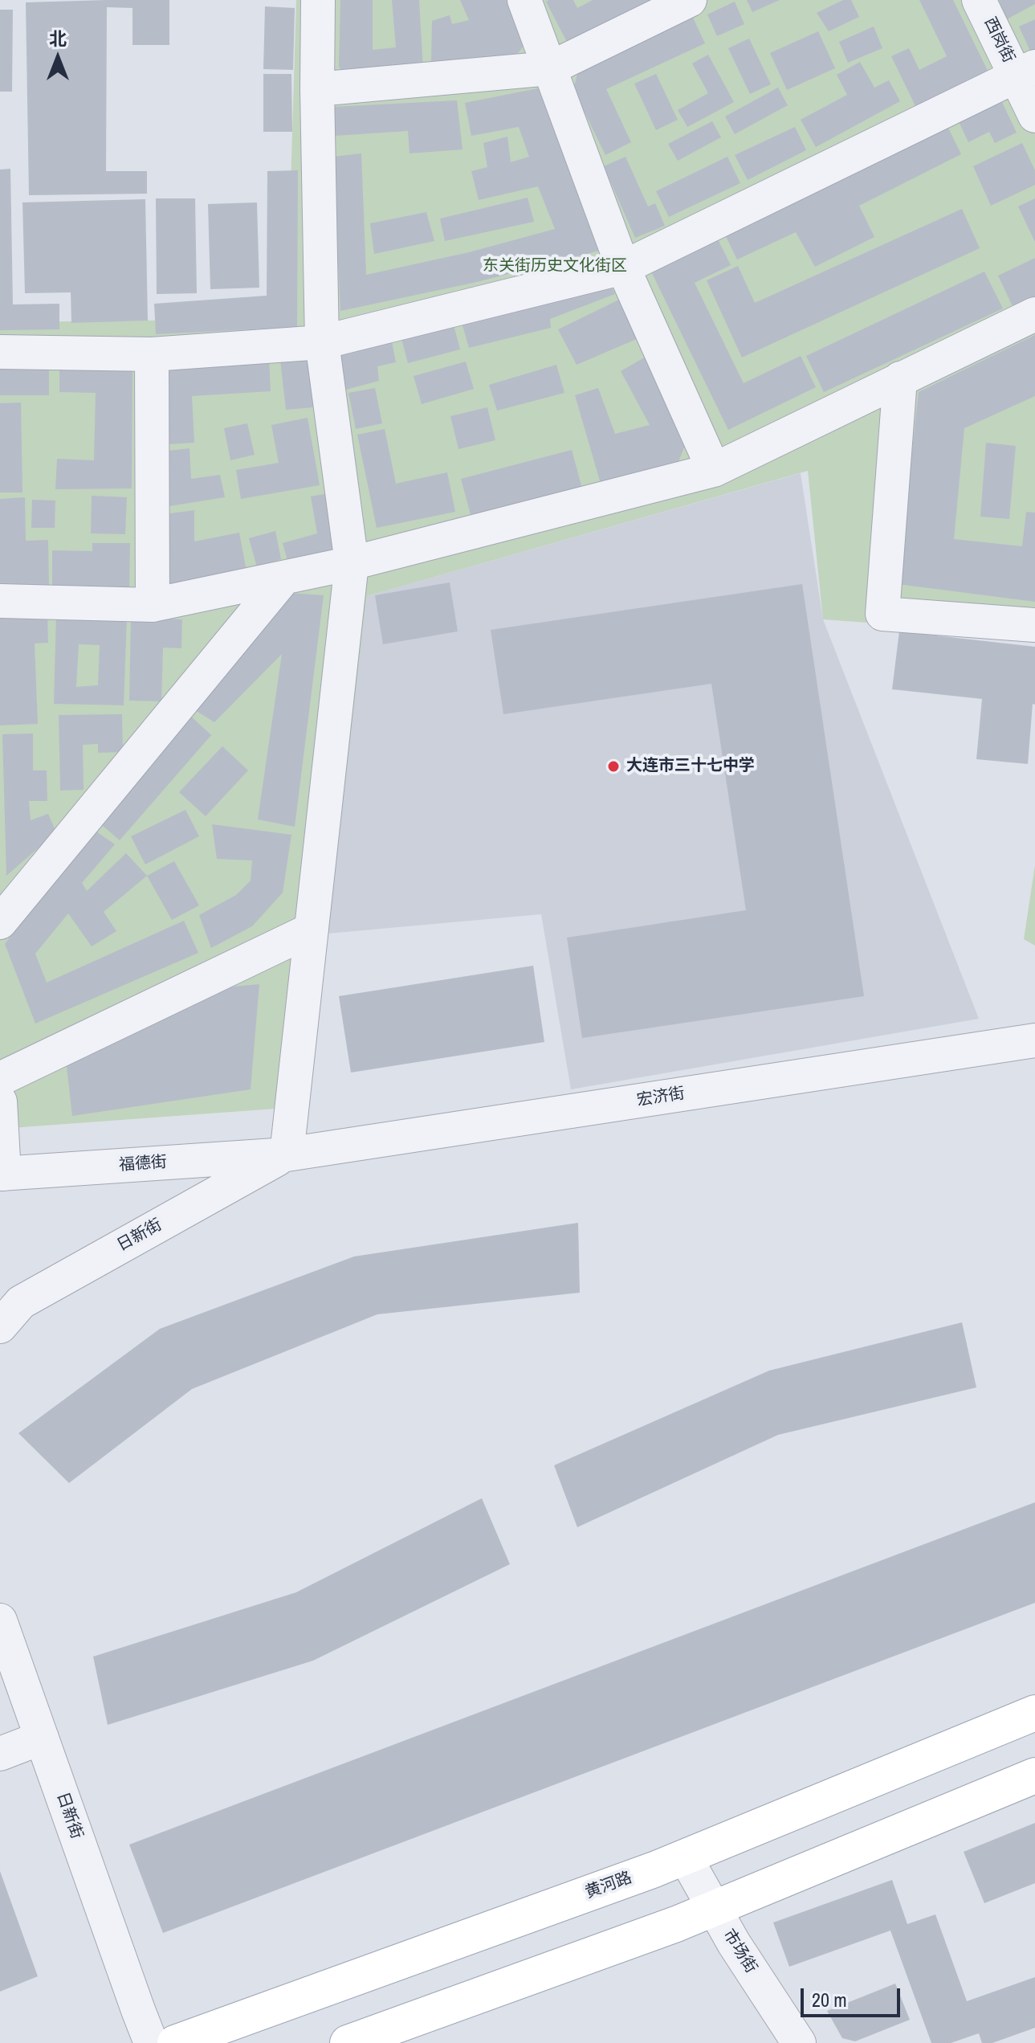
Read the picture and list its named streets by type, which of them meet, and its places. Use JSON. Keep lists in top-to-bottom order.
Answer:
{
  "streets": {
    "main road": ["黄河路"],
    "street": [
      "西岗街",
      "宏济街",
      "福德街",
      "日新街",
      "市场街"
    ]
  },
  "crossings": [
    ["宏济街", "福德街"],
    ["宏济街", "日新街"],
    ["福德街", "日新街"],
    ["黄河路", "市场街"]
  ],
  "parks": ["东关街历史文化街区"],
  "places": ["大连市三十七中学"],
  "scale_bar": "20 m",
  "north": "top"
}
